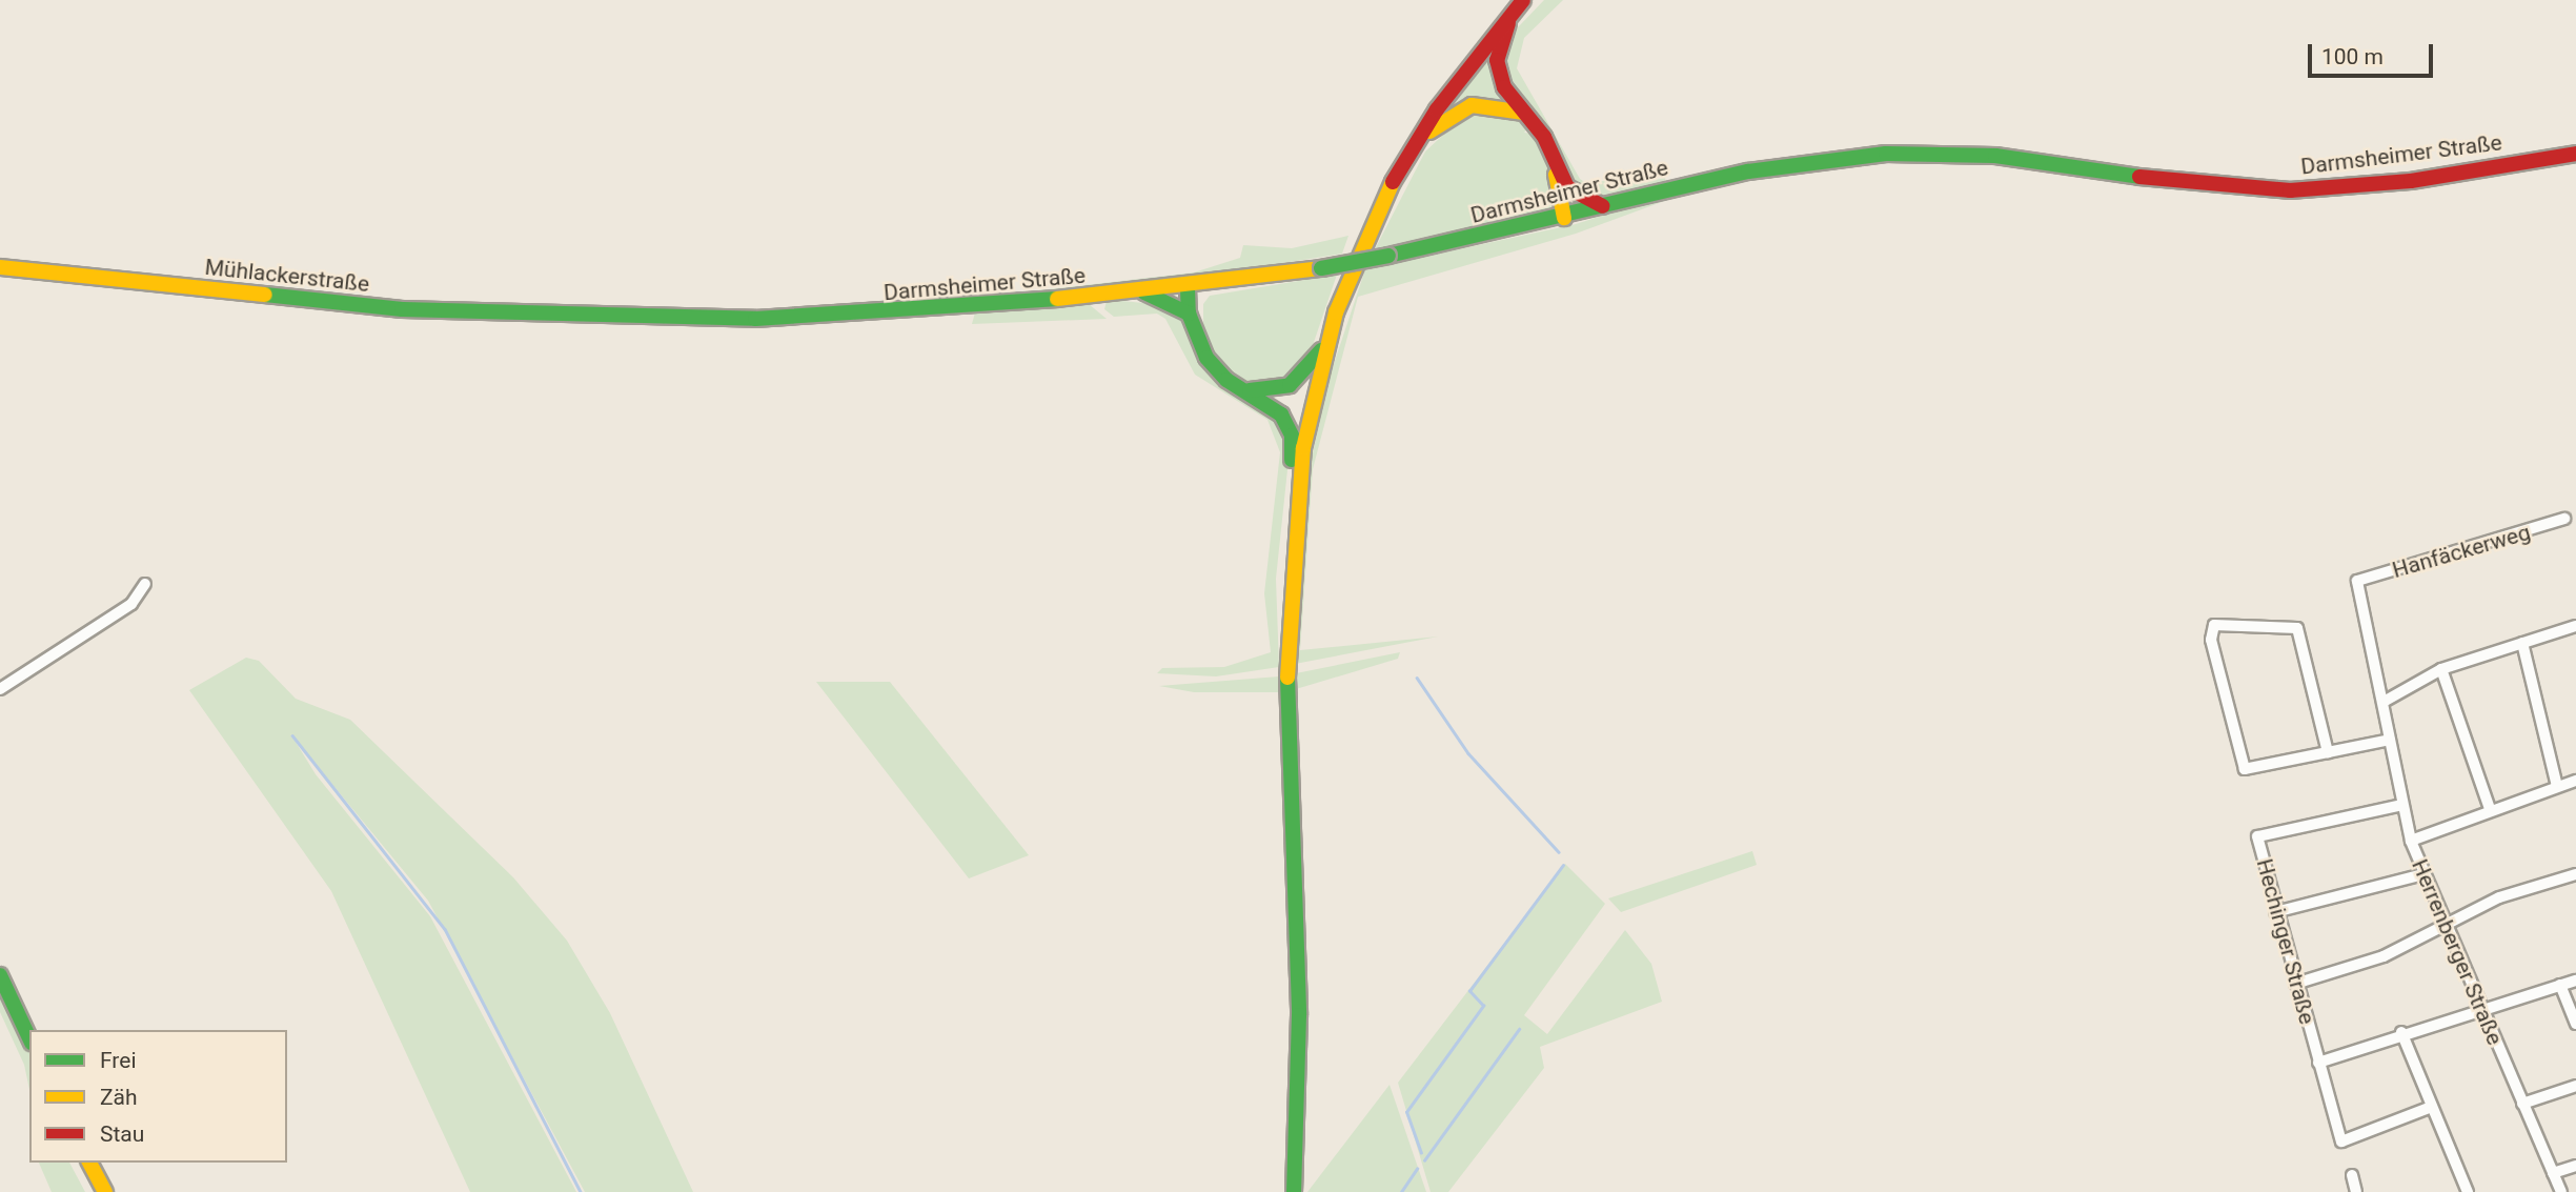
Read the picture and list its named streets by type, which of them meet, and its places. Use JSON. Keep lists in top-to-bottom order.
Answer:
{
  "streets": {
    "main road": ["Darmsheimer Straße", "Mühlackerstraße"],
    "street": ["Hanfäckerweg", "Hechinger Straße", "Herrenberger Straße"]
  },
  "crossings": [
    ["Darmsheimer Straße", "Mühlackerstraße"],
    ["Hanfäckerweg", "Herrenberger Straße"],
    ["Hechinger Straße", "Herrenberger Straße"]
  ],
  "legend": ["Frei", "Zäh", "Stau"],
  "scale_bar": "100 m"
}
